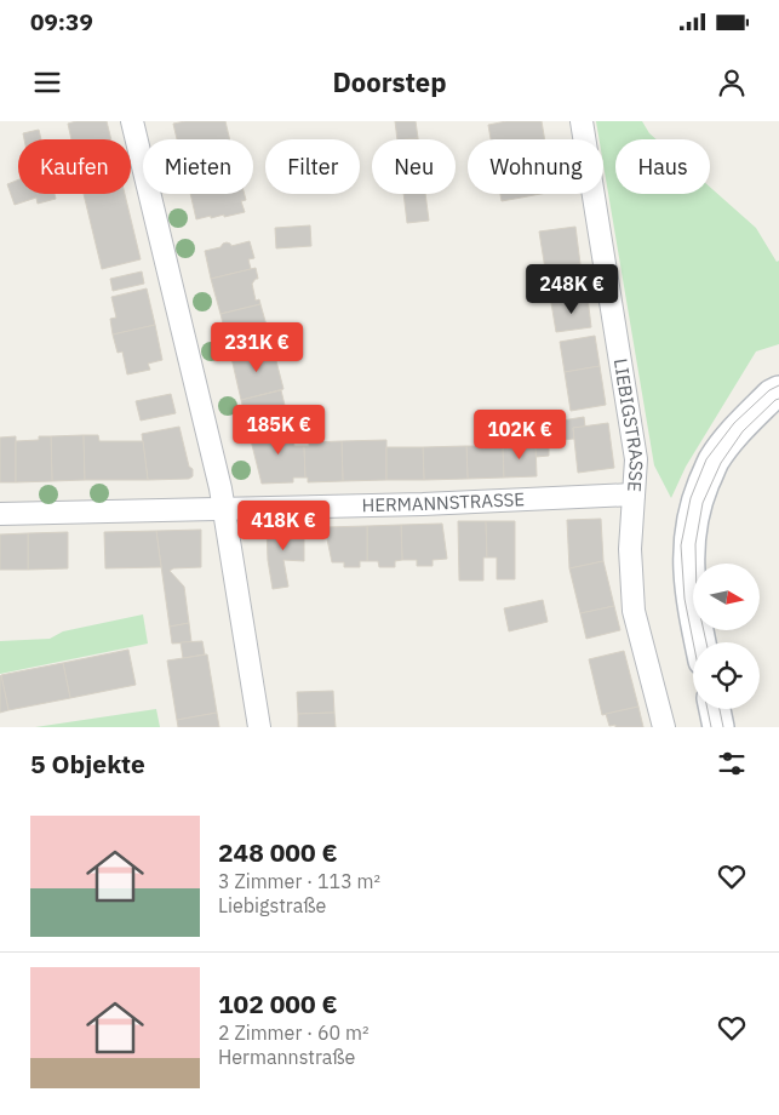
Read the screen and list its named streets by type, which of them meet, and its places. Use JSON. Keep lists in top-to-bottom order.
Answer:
{
  "streets": {
    "street": ["LIEBIGSTRASSE", "HERMANNSTRASSE"]
  },
  "crossings": [
    ["LIEBIGSTRASSE", "HERMANNSTRASSE"]
  ],
  "north": "right",
  "page": {
    "status": "09:39",
    "header": "Doorstep",
    "chip": [
      "Kaufen",
      "Mieten",
      "Filter",
      "Neu",
      "Wohnung",
      "Haus"
    ],
    "price": [
      "248K €",
      "231K €",
      "185K €",
      "102K €",
      "418K €"
    ],
    "heading": "5 Objekte",
    "list": [
      {
        "name": "248 000 €",
        "note": "3 Zimmer · 113 m² · Liebigstraße"
      },
      {
        "name": "102 000 €",
        "note": "2 Zimmer · 60 m² · Hermannstraße"
      }
    ]
  }
}
